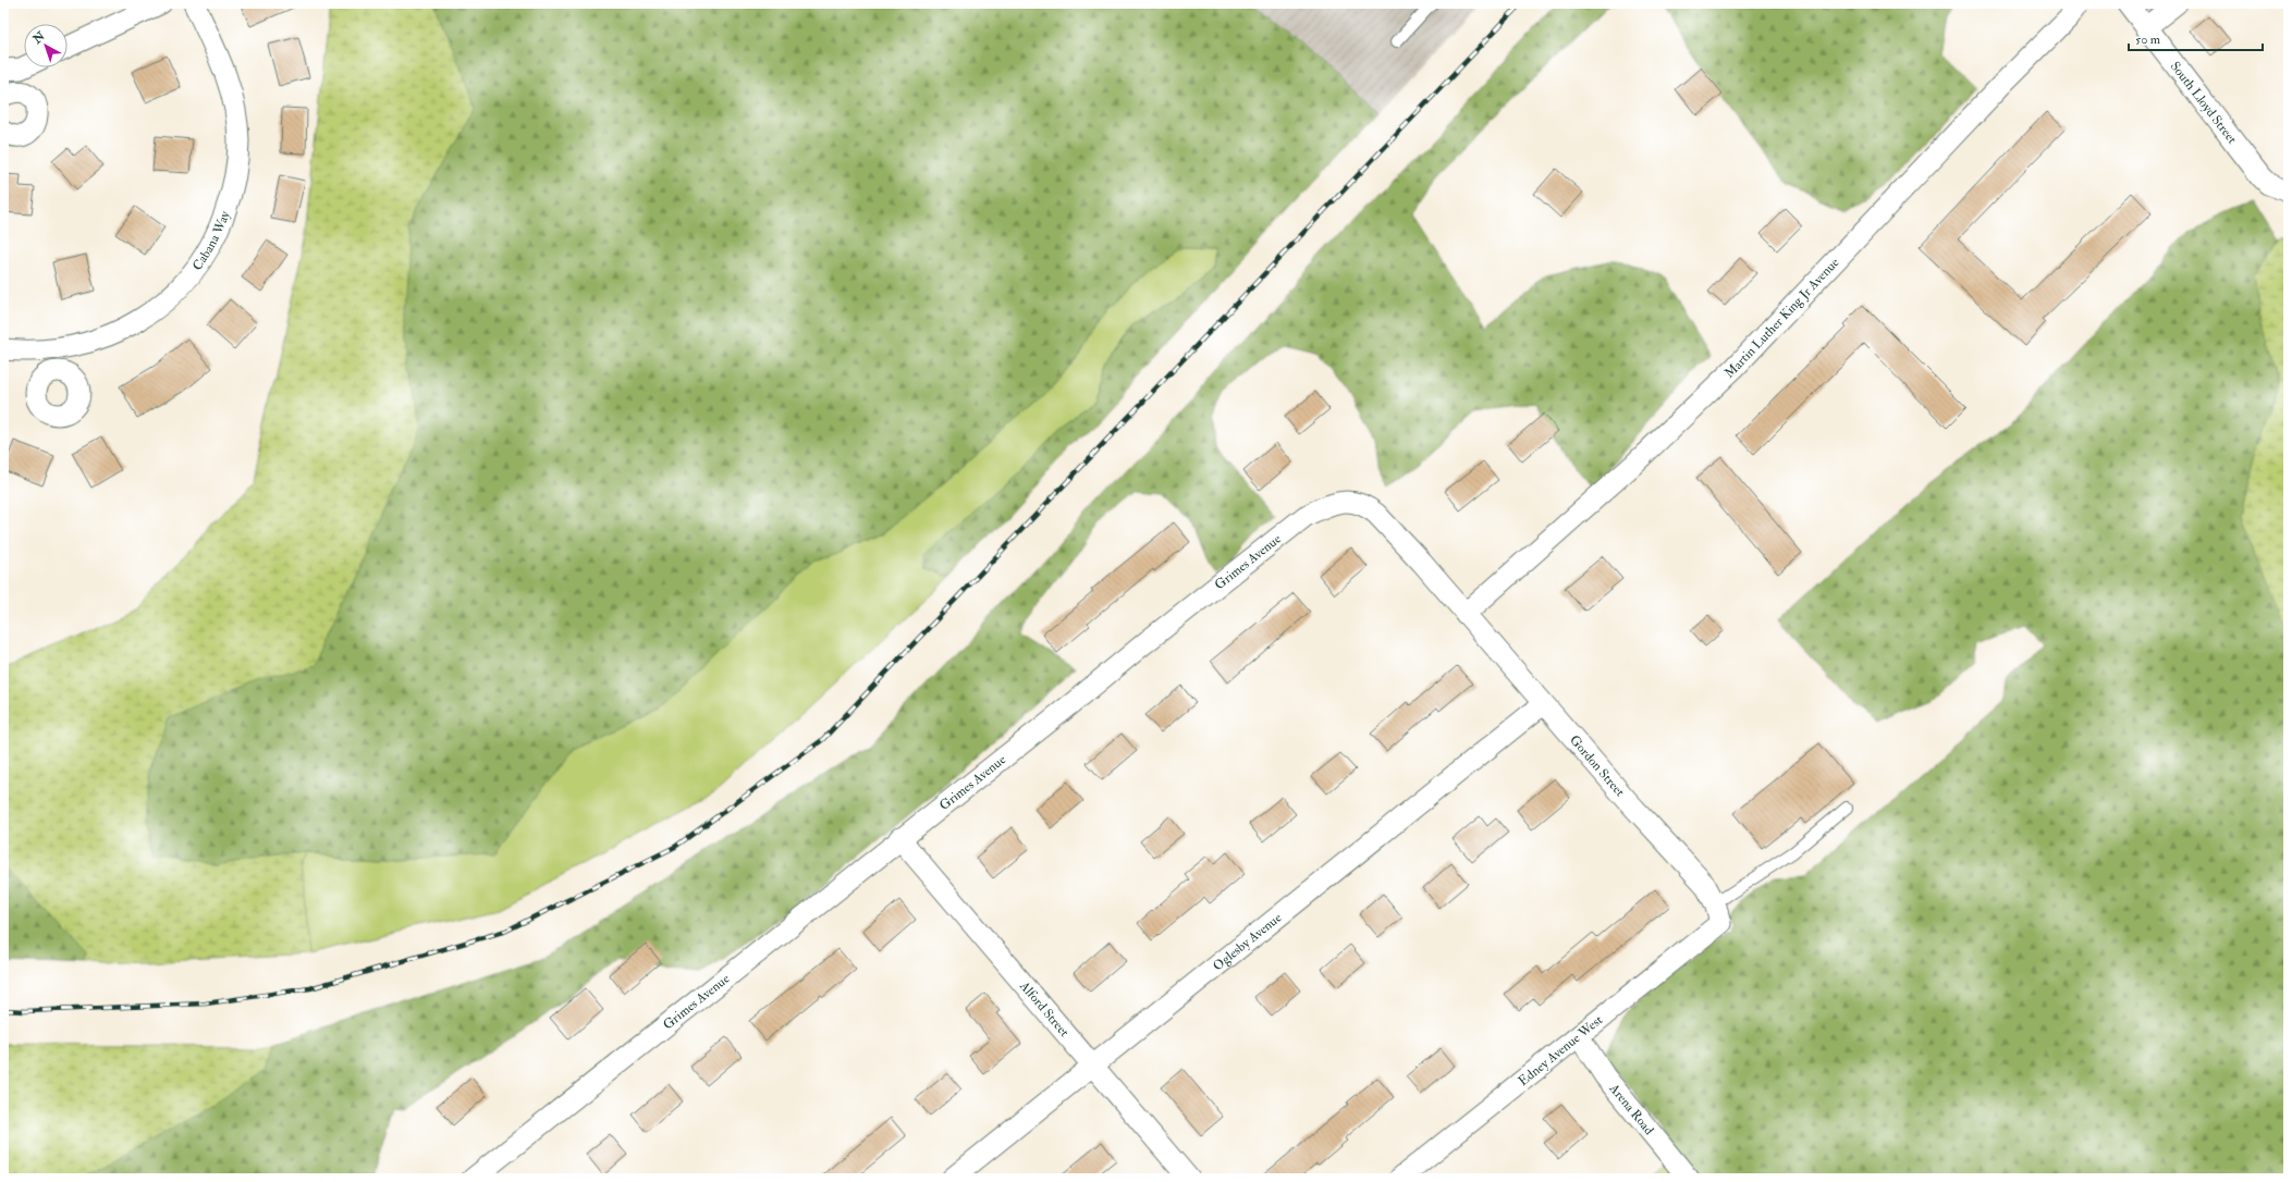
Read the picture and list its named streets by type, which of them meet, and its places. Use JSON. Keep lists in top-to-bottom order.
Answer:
{
  "streets": {
    "street": [
      "South Lloyd Street",
      "Cabana Way",
      "Martin Luther King Jr Avenue",
      "Grimes Avenue",
      "Gordon Street",
      "Oglesby Avenue",
      "Alford Street",
      "Edney Avenue West",
      "Arena Road"
    ]
  },
  "crossings": [
    ["Martin Luther King Jr Avenue", "Grimes Avenue"],
    ["Martin Luther King Jr Avenue", "Gordon Street"],
    ["Grimes Avenue", "Gordon Street"],
    ["Grimes Avenue", "Alford Street"],
    ["Gordon Street", "Oglesby Avenue"],
    ["Gordon Street", "Edney Avenue West"],
    ["Oglesby Avenue", "Alford Street"],
    ["Edney Avenue West", "Arena Road"]
  ],
  "scale_bar": "50 m",
  "north": "top left"
}
